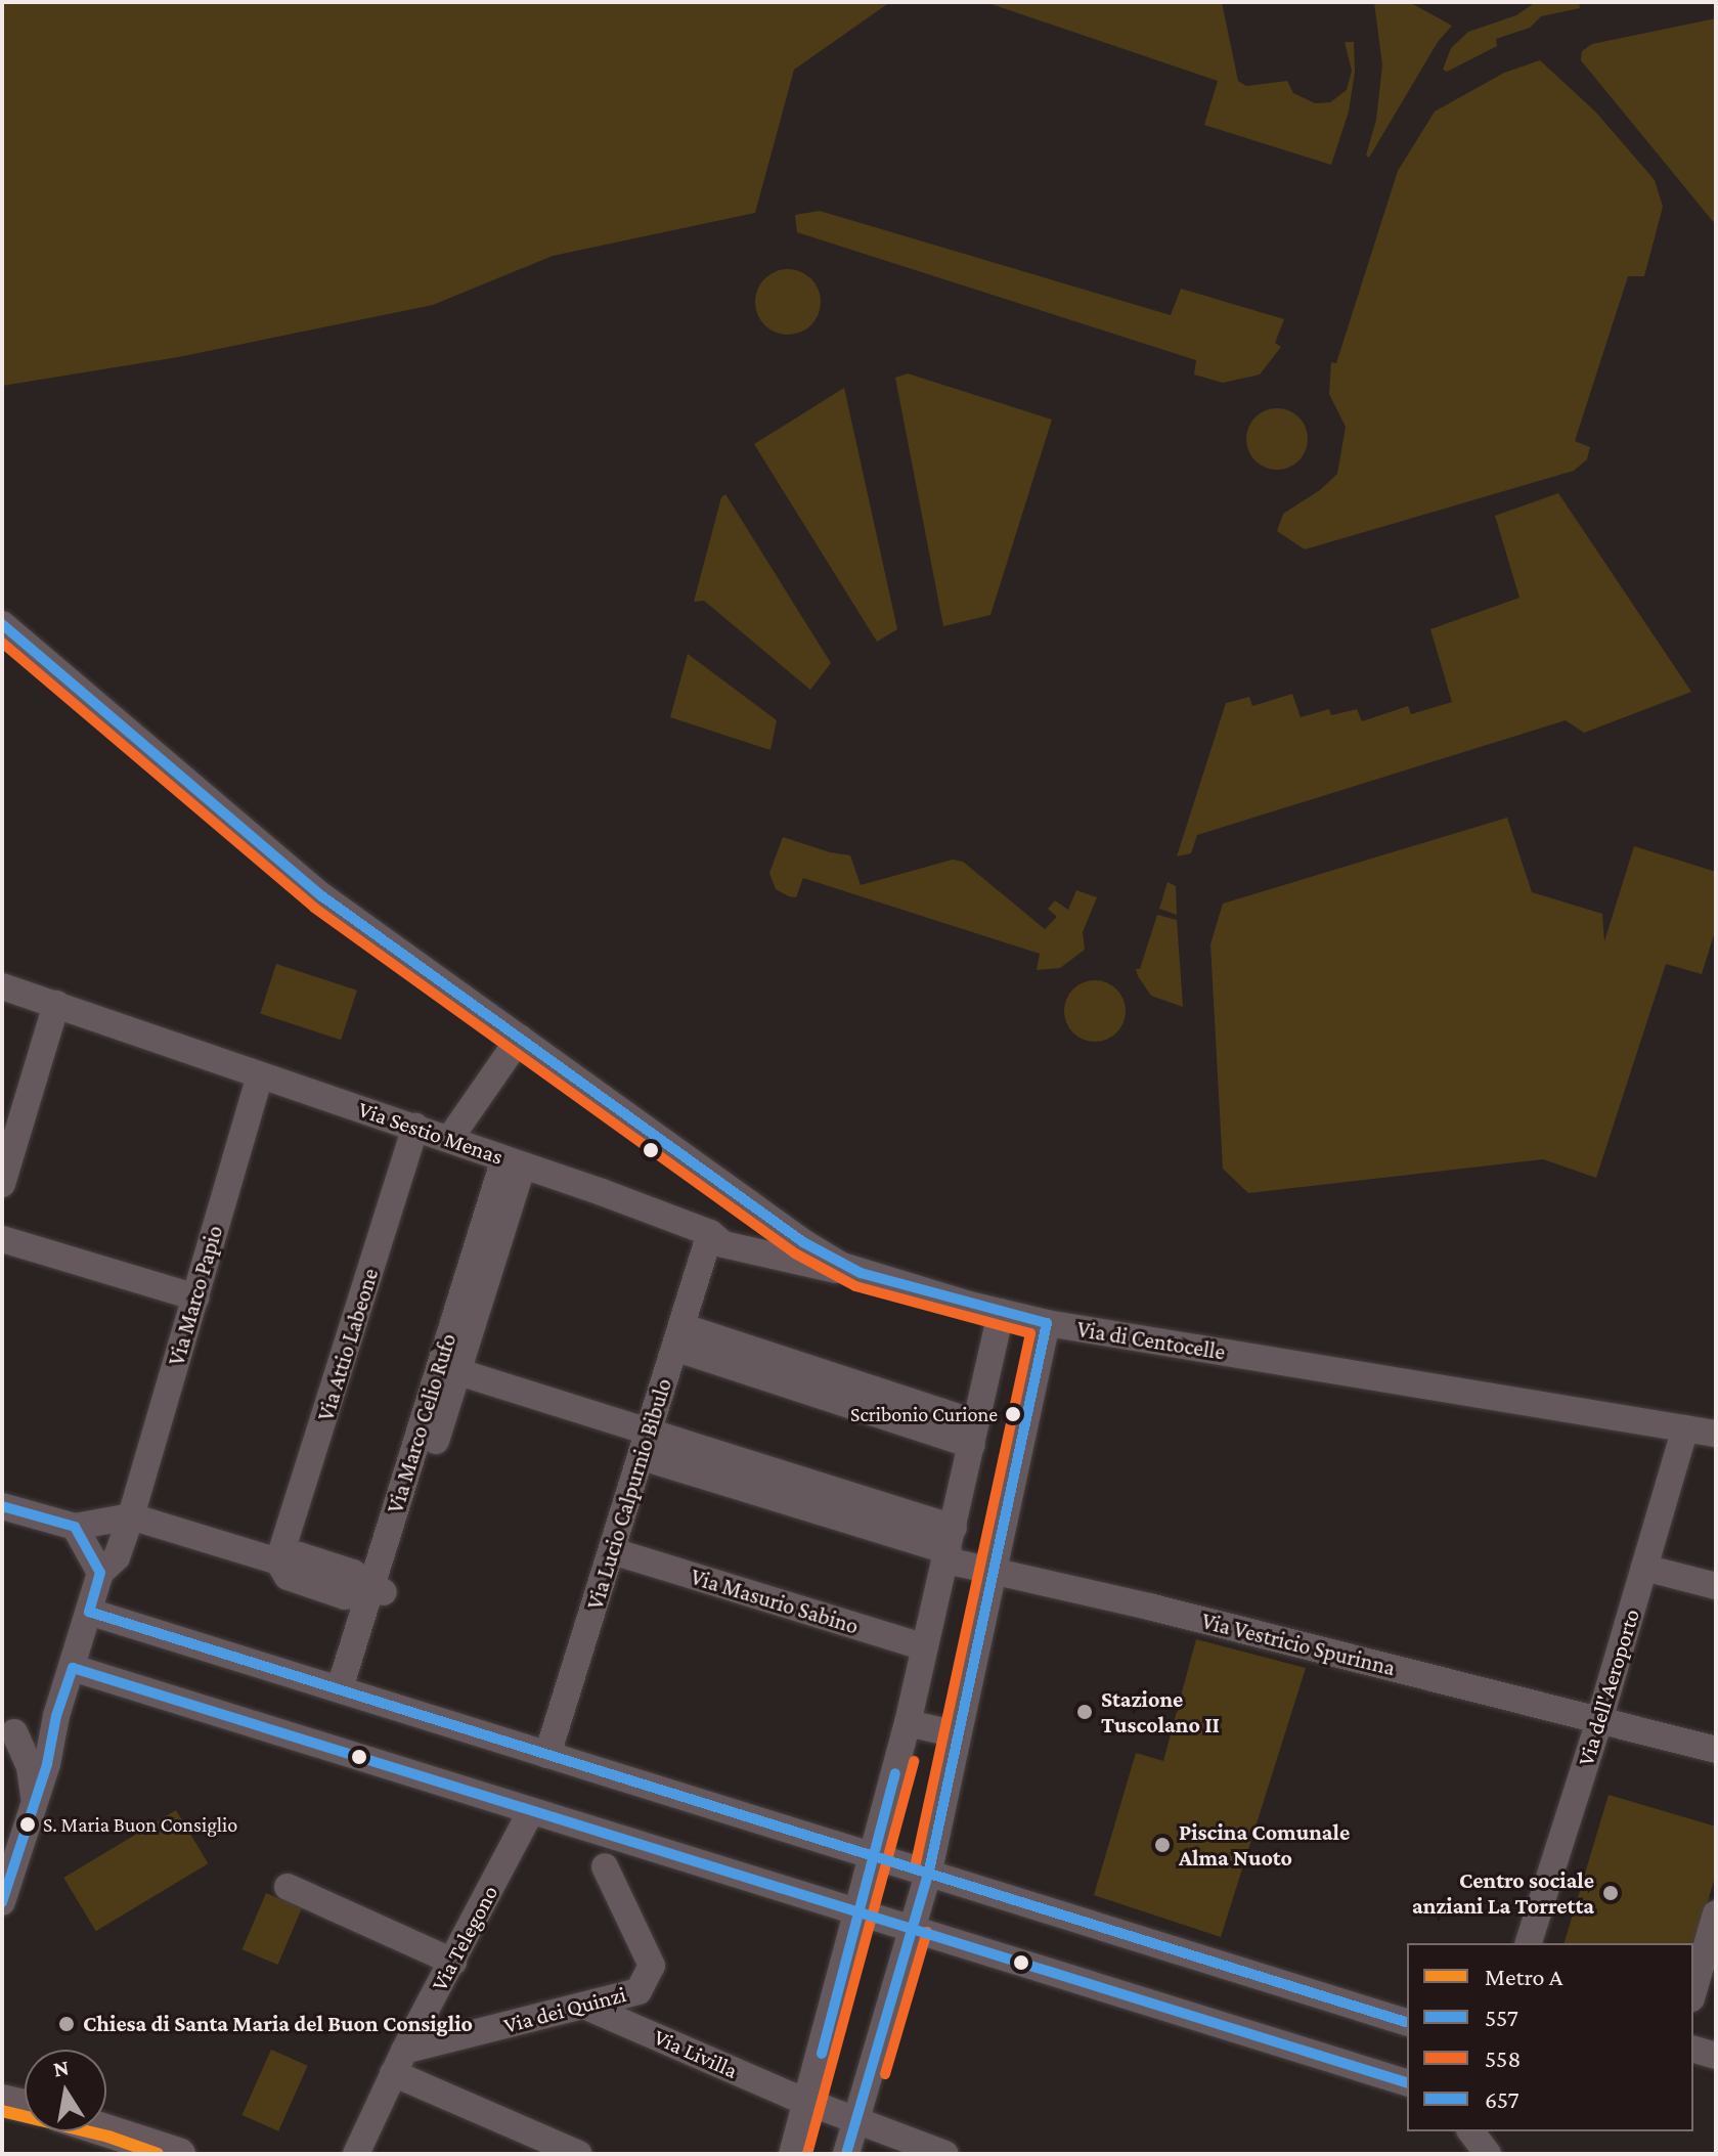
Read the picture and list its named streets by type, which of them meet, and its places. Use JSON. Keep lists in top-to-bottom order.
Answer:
{
  "streets": {
    "street": [
      "Via Sestio Menas",
      "Via Marco Papio",
      "Via di Centocelle",
      "Via Attio Labeone",
      "Via Marco Celio Rufo",
      "Via Lucio Calpurnio Bibulo",
      "Via Masurio Sabino",
      "Via Vestricio Spurinna",
      "Via dell'Aeroporto",
      "Via Telegono",
      "Via dei Quinzi",
      "Via Livilla"
    ]
  },
  "crossings": [
    ["Via Sestio Menas", "Via Marco Papio"],
    ["Via Sestio Menas", "Via di Centocelle"],
    ["Via Sestio Menas", "Via Attio Labeone"],
    ["Via Sestio Menas", "Via Marco Celio Rufo"],
    ["Via Sestio Menas", "Via Lucio Calpurnio Bibulo"],
    ["Via di Centocelle", "Via dell'Aeroporto"],
    ["Via Lucio Calpurnio Bibulo", "Via Masurio Sabino"],
    ["Via Vestricio Spurinna", "Via dell'Aeroporto"],
    ["Via Telegono", "Via dei Quinzi"],
    ["Via dei Quinzi", "Via Livilla"]
  ],
  "places": [
    "Scribonio Curione",
    "Stazione Tuscolano II",
    "S. Maria Buon Consiglio",
    "Piscina Comunale Alma Nuoto",
    "Centro sociale anziani La Torretta",
    "Chiesa di Santa Maria del Buon Consiglio"
  ],
  "lines": [
    "transit line 557",
    "transit line 558",
    "transit line 657",
    "metro line A"
  ],
  "legend": [
    "Metro A",
    "557",
    "558",
    "657"
  ],
  "north": "top"
}
